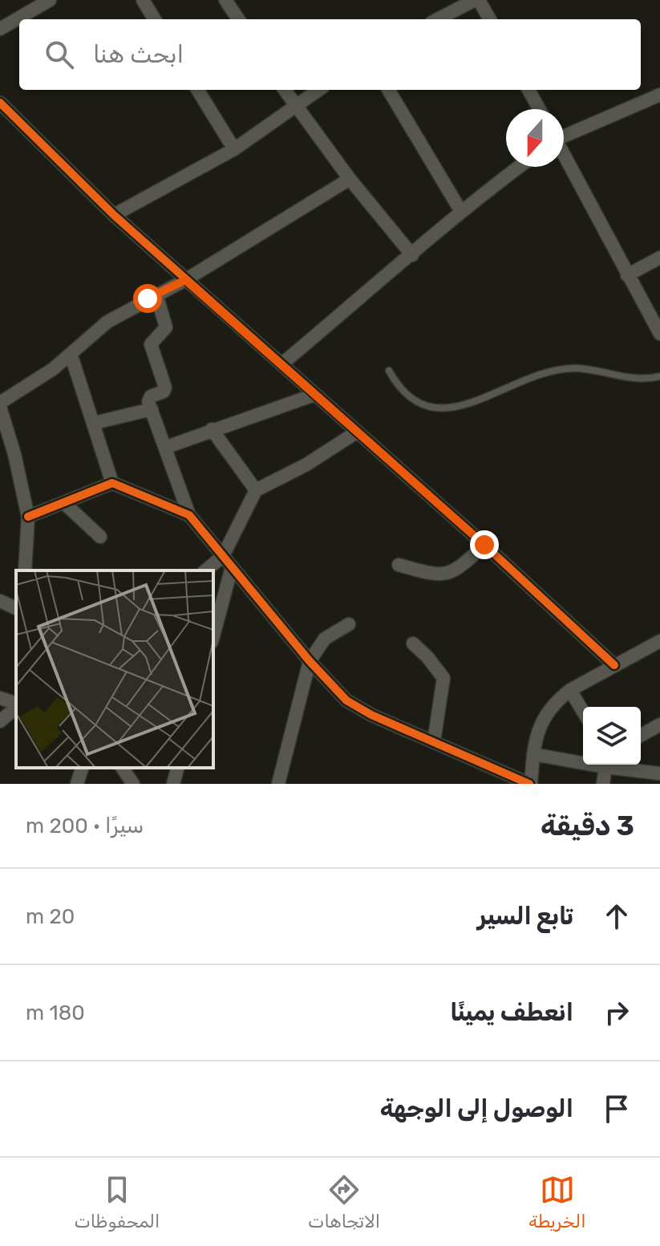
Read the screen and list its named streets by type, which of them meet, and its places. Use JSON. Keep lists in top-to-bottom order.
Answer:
{
  "north": "bottom",
  "page": {
    "search": "ابحث هنا",
    "heading": ["3 دقيقة", "سيرًا · 200 m"],
    "list": [
      ["تابع السير", "20 m"],
      ["انعطف يمينًا", "180 m"],
      "الوصول إلى الوجهة"
    ],
    "nav": ["الخريطة", "الاتجاهات", "المحفوظات"]
  }
}
